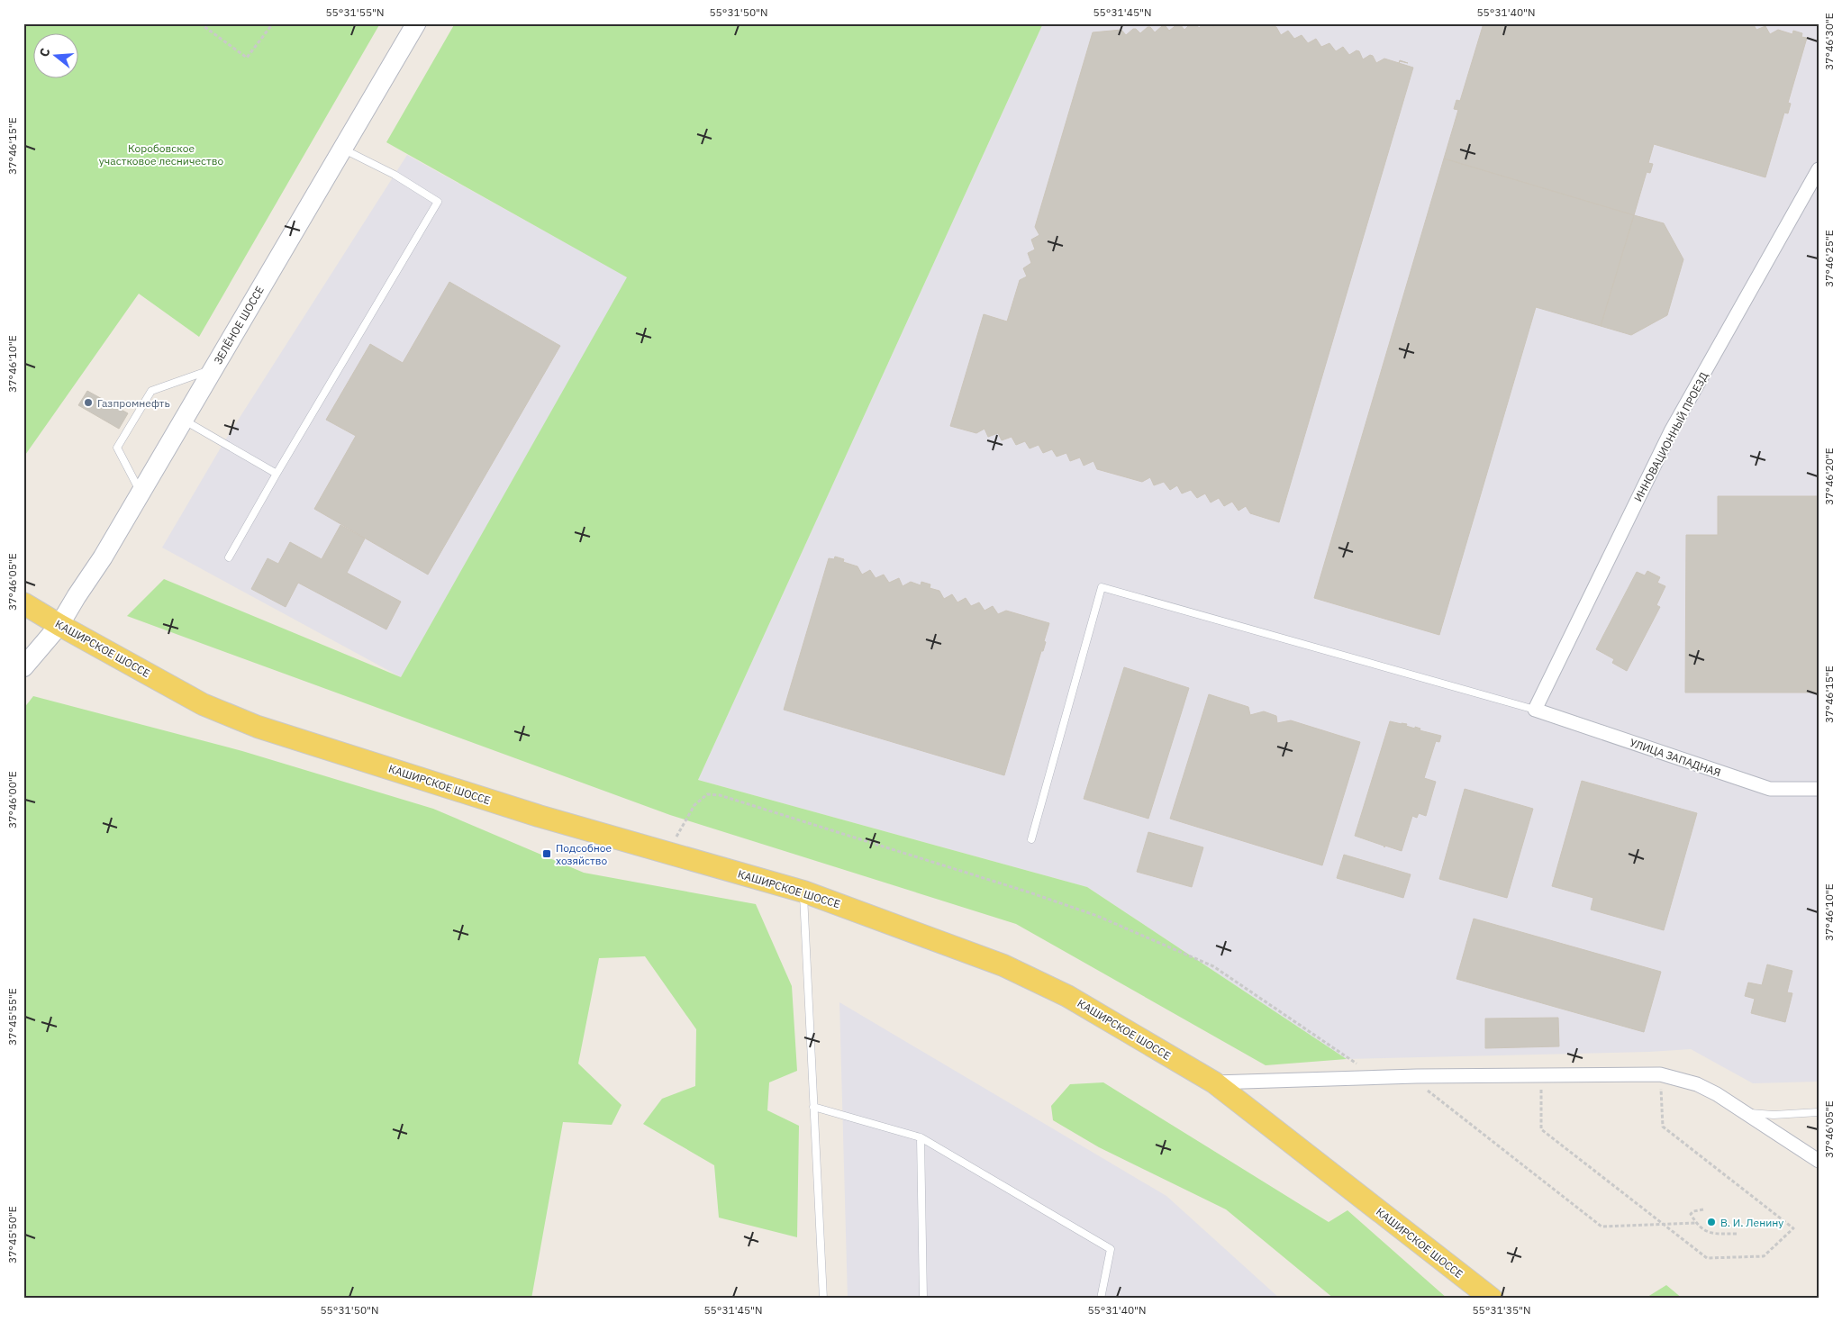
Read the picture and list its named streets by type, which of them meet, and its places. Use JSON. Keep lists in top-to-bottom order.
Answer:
{
  "streets": {
    "main road": ["ЗЕЛЁНОЕ ШОССЕ", "КАШИРСКОЕ ШОССЕ"],
    "street": ["ИННОВАЦИОННЫЙ ПРОЕЗД", "УЛИЦА ЗАПАДНАЯ"]
  },
  "crossings": [
    ["ЗЕЛЁНОЕ ШОССЕ", "КАШИРСКОЕ ШОССЕ"],
    ["ИННОВАЦИОННЫЙ ПРОЕЗД", "УЛИЦА ЗАПАДНАЯ"]
  ],
  "parks": ["Коробовское участковое лесничество"],
  "places": {
    "other": ["Газпромнефть", "В. И. Ленину"],
    "transit": ["Подсобное хозяйство"]
  },
  "north": "left",
  "coordinates": [
    "55°31'55\"N",
    "55°31'50\"N",
    "55°31'45\"N",
    "55°31'40\"N",
    "37°46'30\"E",
    "37°46'15\"E",
    "37°46'25\"E",
    "37°46'10\"E",
    "37°46'20\"E",
    "37°46'05\"E",
    "37°46'00\"E",
    "37°45'55\"E",
    "37°45'50\"E",
    "55°31'35\"N"
  ]
}
